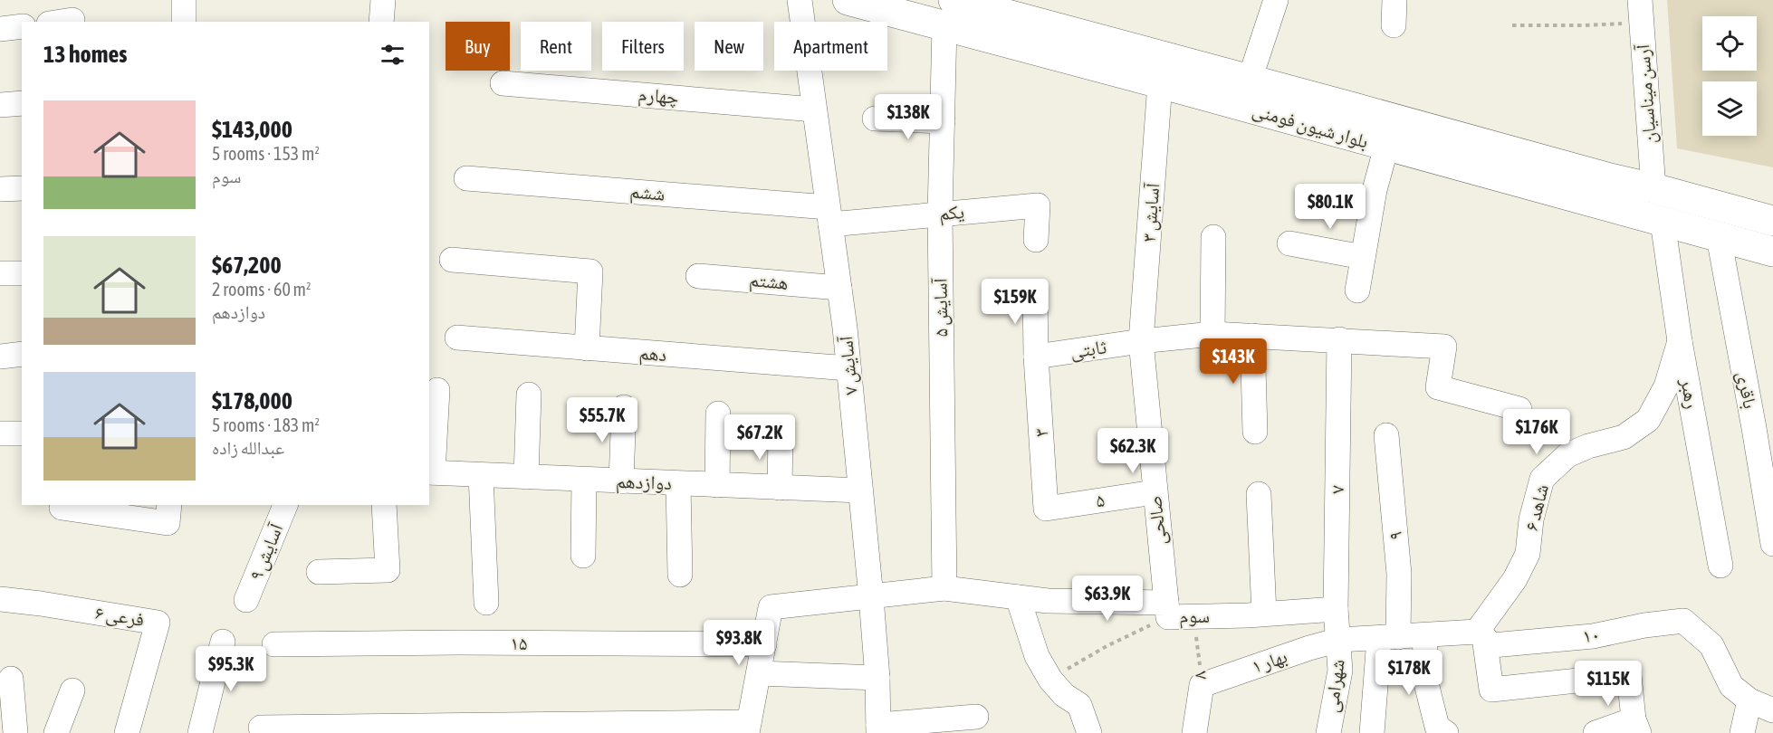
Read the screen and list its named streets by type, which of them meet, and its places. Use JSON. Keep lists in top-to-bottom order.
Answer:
{
  "streets": {
    "main road": ["بلوار شیون فومنی"],
    "street": [
      "آرسن میناسیان",
      "چهارم",
      "ششم",
      "یکم",
      "آسایش ۳",
      "هشتم",
      "آسایش ۵",
      "ثابتی",
      "دهم",
      "آسایش ۷",
      "باقری",
      "رهبر",
      "۳",
      "دوازدهم",
      "۷",
      "۵",
      "شاهد ۶",
      "صالحی",
      "۹",
      "آسایش ۹",
      "فرعی ۶",
      "سوم",
      "۱۰",
      "۱۵",
      "بهار ۱",
      "۸",
      "شهرامی"
    ]
  },
  "crossings": [
    ["آرسن میناسیان", "بلوار شیون فومنی"],
    ["چهارم", "آسایش ۷"],
    ["بلوار شیون فومنی", "آسایش ۳"],
    ["بلوار شیون فومنی", "آسایش ۵"],
    ["بلوار شیون فومنی", "باقری"],
    ["بلوار شیون فومنی", "رهبر"],
    ["ششم", "یکم"],
    ["ششم", "آسایش ۷"],
    ["یکم", "آسایش ۵"],
    ["یکم", "آسایش ۷"],
    ["آسایش ۳", "ثابتی"],
    ["آسایش ۳", "صالحی"],
    ["هشتم", "آسایش ۷"],
    ["آسایش ۵", "سوم"],
    ["ثابتی", "۳"],
    ["ثابتی", "صالحی"],
    ["دهم", "آسایش ۷"],
    ["آسایش ۷", "دوازدهم"],
    ["آسایش ۷", "سوم"],
    ["رهبر", "شاهد ۶"],
    ["۳", "۵"],
    ["۷", "سوم"],
    ["۷", "۱۰"],
    ["۷", "بهار ۱"],
    ["۷", "شهرامی"],
    ["۵", "صالحی"],
    ["شاهد ۶", "۱۰"],
    ["صالحی", "سوم"],
    ["۹", "۱۰"],
    ["سوم", "۱۵"],
    ["سوم", "۸"],
    ["۱۰", "بهار ۱"],
    ["۱۰", "شهرامی"],
    ["بهار ۱", "۸"],
    ["بهار ۱", "شهرامی"]
  ],
  "page": {
    "chip": [
      "Buy",
      "Rent",
      "Filters",
      "New",
      "Apartment"
    ],
    "heading": "13 homes",
    "list": [
      {
        "name": "$143,000",
        "note": "5 rooms · 153 m² · سوم"
      },
      {
        "name": "$67,200",
        "note": "2 rooms · 60 m² · دوازدهم"
      },
      {
        "name": "$178,000",
        "note": "5 rooms · 183 m² · عبدالله زاده"
      }
    ],
    "price": [
      "$138K",
      "$80.1K",
      "$159K",
      "$143K",
      "$55.7K",
      "$176K",
      "$67.2K",
      "$62.3K",
      "$63.9K",
      "$93.8K",
      "$95.3K",
      "$178K",
      "$115K"
    ]
  }
}
